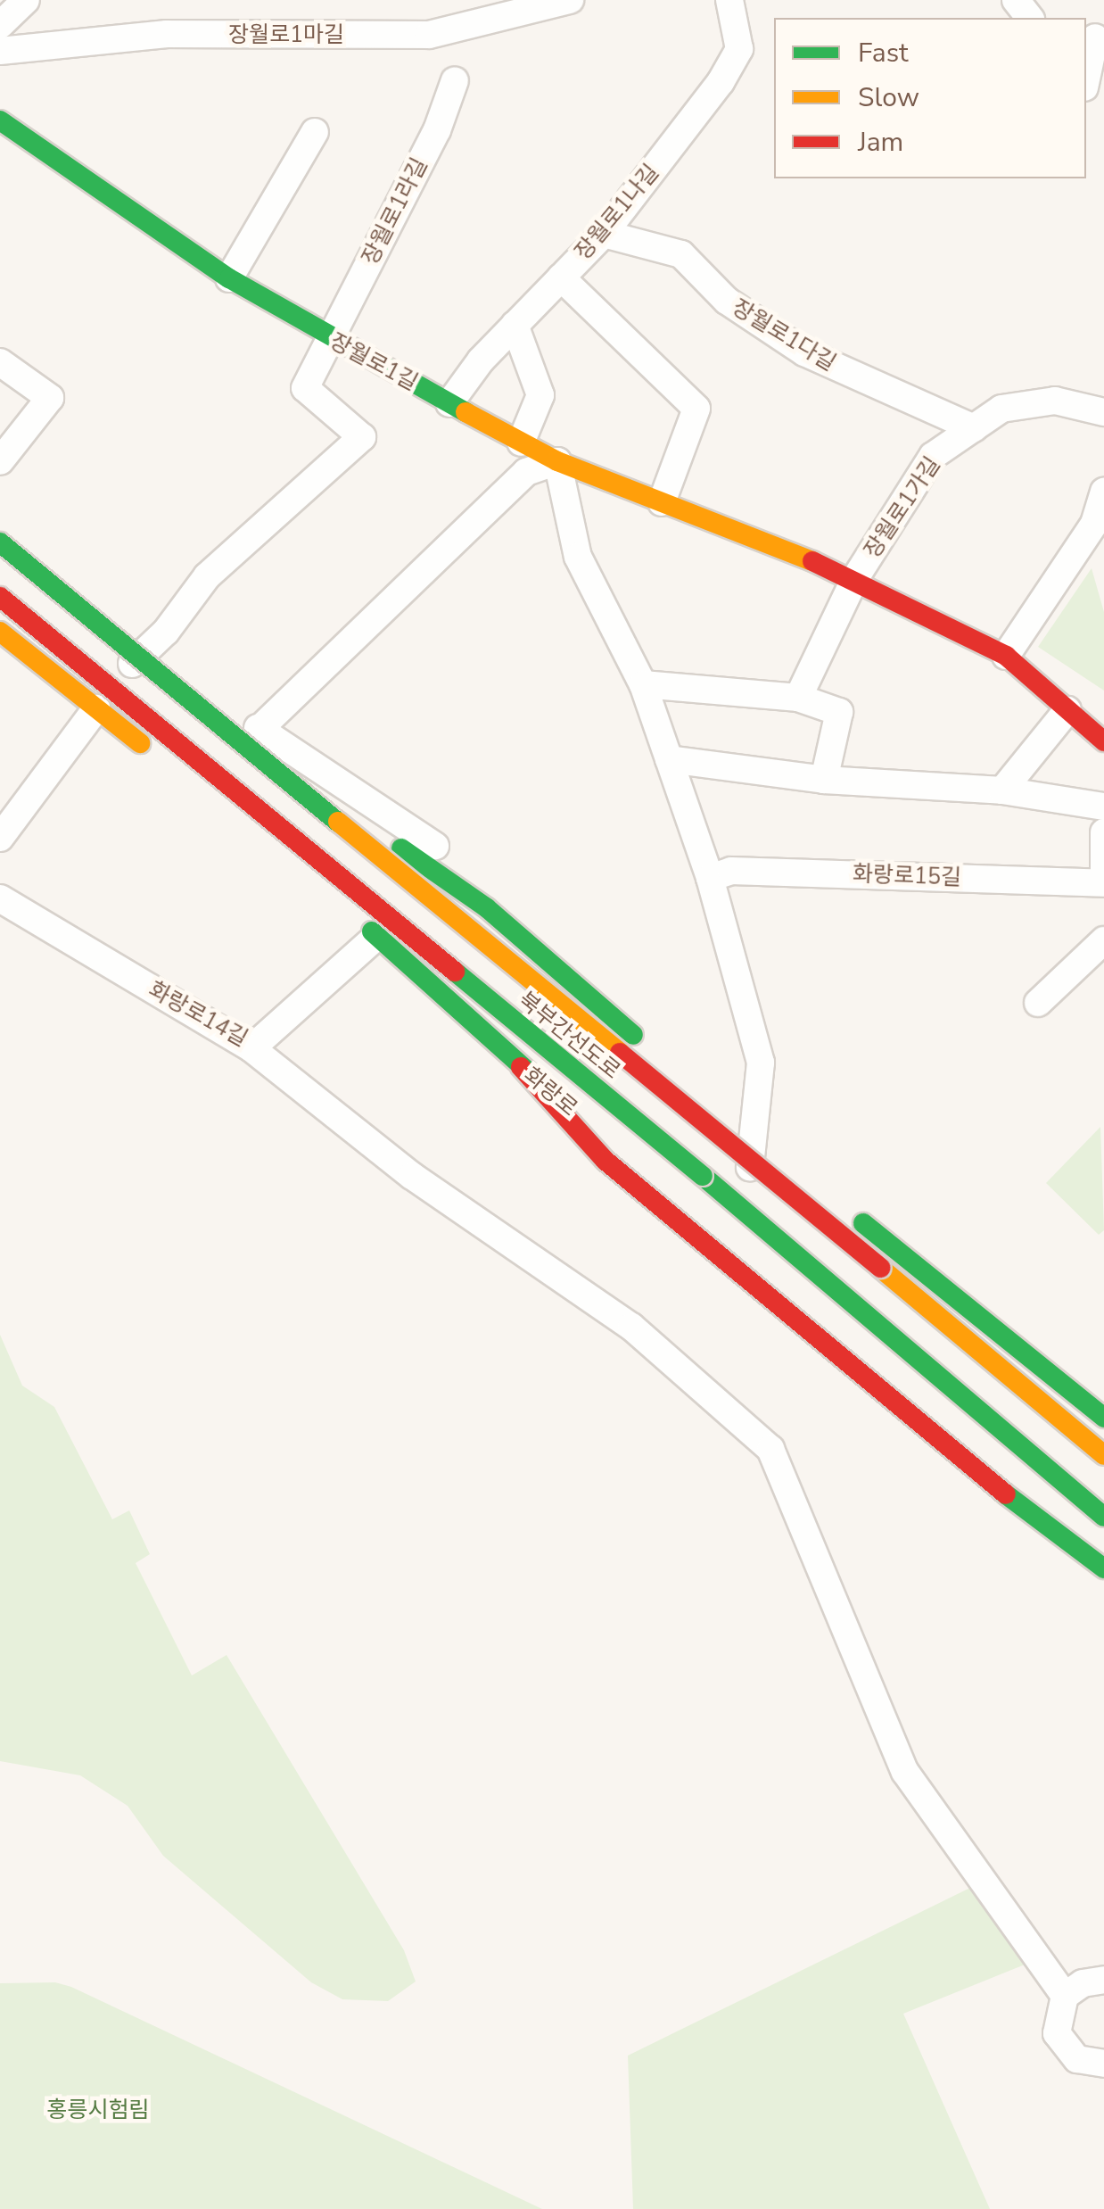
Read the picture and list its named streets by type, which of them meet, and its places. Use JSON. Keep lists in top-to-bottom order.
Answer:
{
  "streets": {
    "main road": ["장월로1길", "북부간선도로", "화랑로"],
    "street": [
      "장월로1마길",
      "장월로1라길",
      "장월로1나길",
      "장월로1다길",
      "장월로1가길",
      "화랑로15길",
      "화랑로14길"
    ]
  },
  "crossings": [
    ["장월로1라길", "장월로1길"],
    ["장월로1나길", "장월로1다길"],
    ["장월로1나길", "장월로1길"],
    ["장월로1다길", "장월로1가길"],
    ["장월로1길", "장월로1가길"],
    ["화랑로14길", "화랑로"]
  ],
  "parks": ["홍릉시험림"],
  "legend": ["Fast", "Slow", "Jam"]
}
